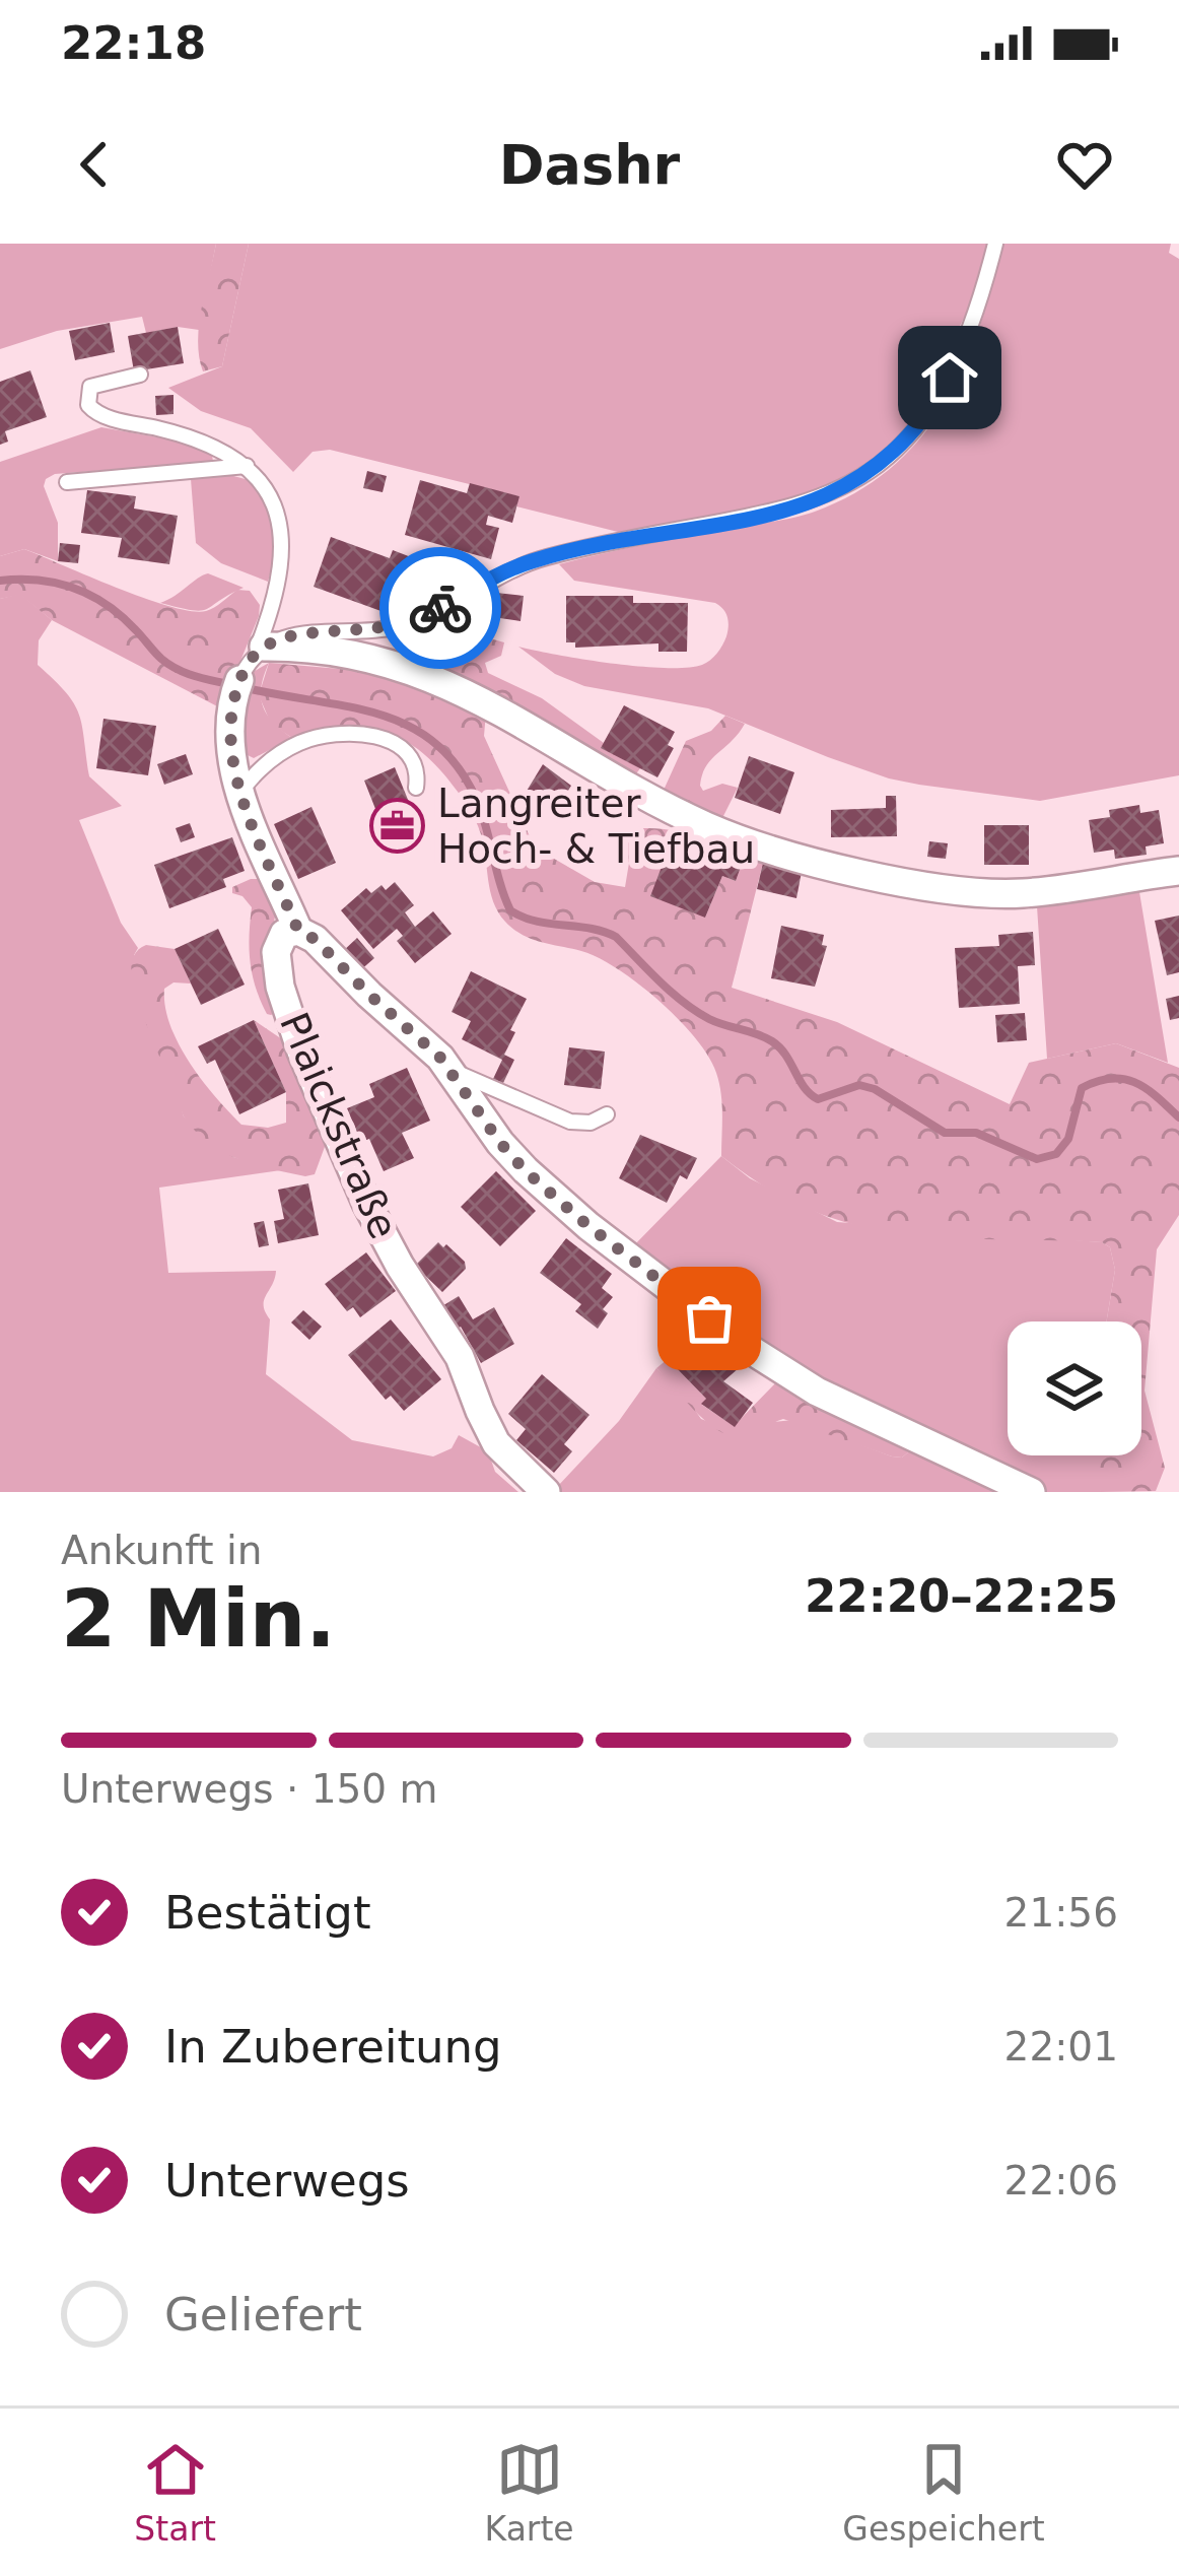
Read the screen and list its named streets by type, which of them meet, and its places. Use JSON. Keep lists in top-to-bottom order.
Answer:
{
  "streets": {
    "street": ["Plaickstraße"]
  },
  "places": {
    "office": ["Langreiter Hoch- & Tiefbau"]
  },
  "page": {
    "status": "22:18",
    "header": "Dashr",
    "heading": ["2 Min.", "Ankunft in", "22:20–22:25"],
    "bar": "Unterwegs · 150 m",
    "list": [
      ["Bestätigt", "21:56"],
      ["In Zubereitung", "22:01"],
      ["Unterwegs", "22:06"],
      "Geliefert"
    ],
    "tabs": ["Start", "Karte", "Gespeichert"]
  }
}
